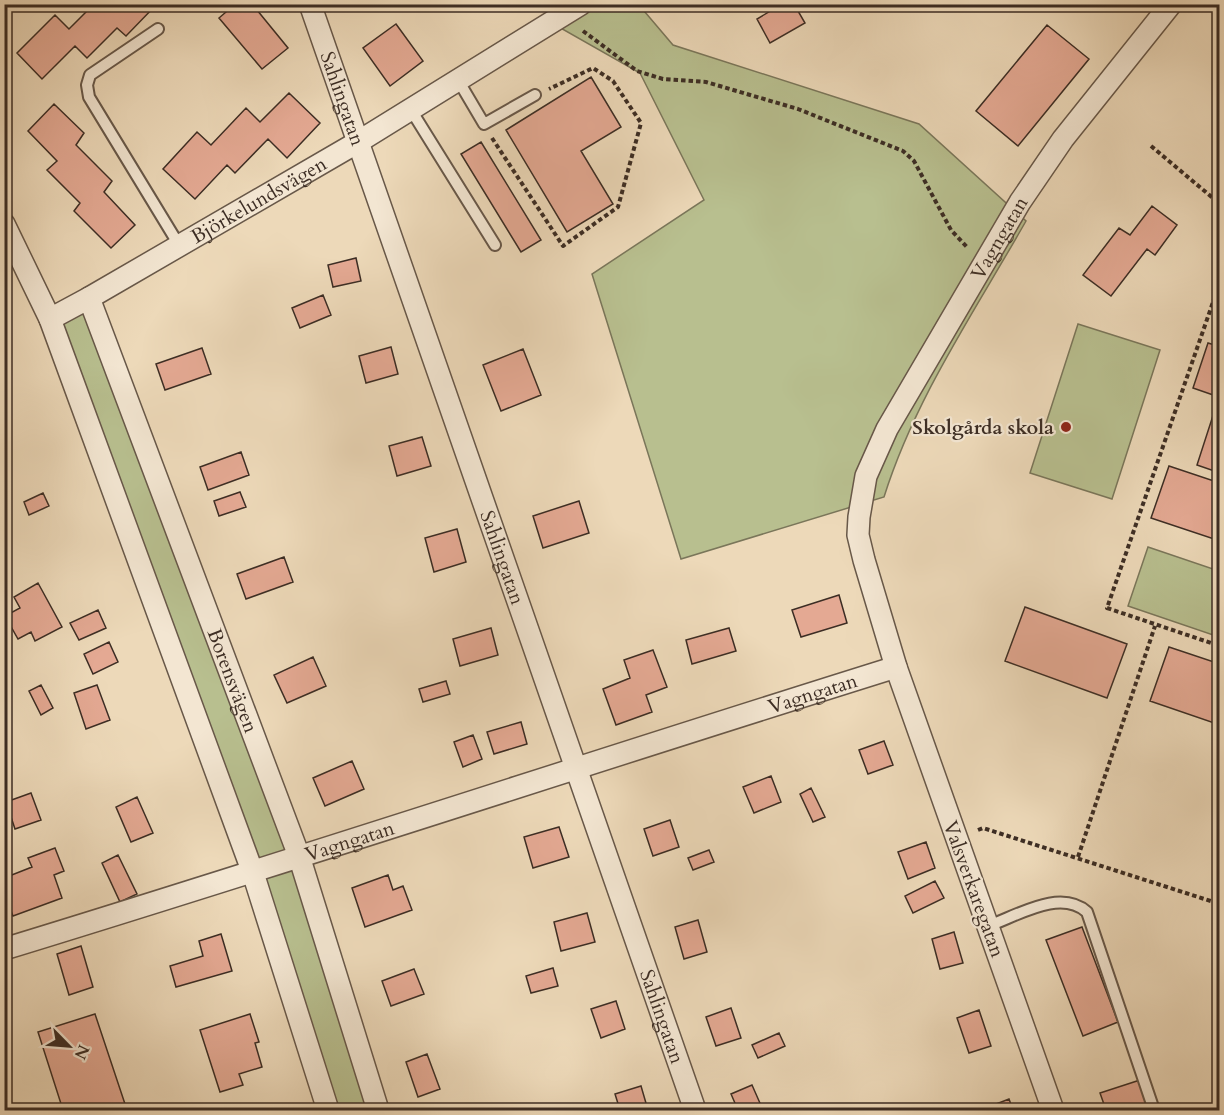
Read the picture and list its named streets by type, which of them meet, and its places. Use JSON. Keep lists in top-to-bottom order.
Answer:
{
  "streets": {
    "street": [
      "Sahlingatan",
      "Björkelundsvägen",
      "Vagngatan",
      "Borensvägen",
      "Valsverkaregatan"
    ]
  },
  "crossings": [
    ["Sahlingatan", "Björkelundsvägen"],
    ["Sahlingatan", "Vagngatan"],
    ["Björkelundsvägen", "Borensvägen"],
    ["Vagngatan", "Borensvägen"],
    ["Vagngatan", "Valsverkaregatan"]
  ],
  "places": ["Skolgårda skola"],
  "north": "bottom right"
}
